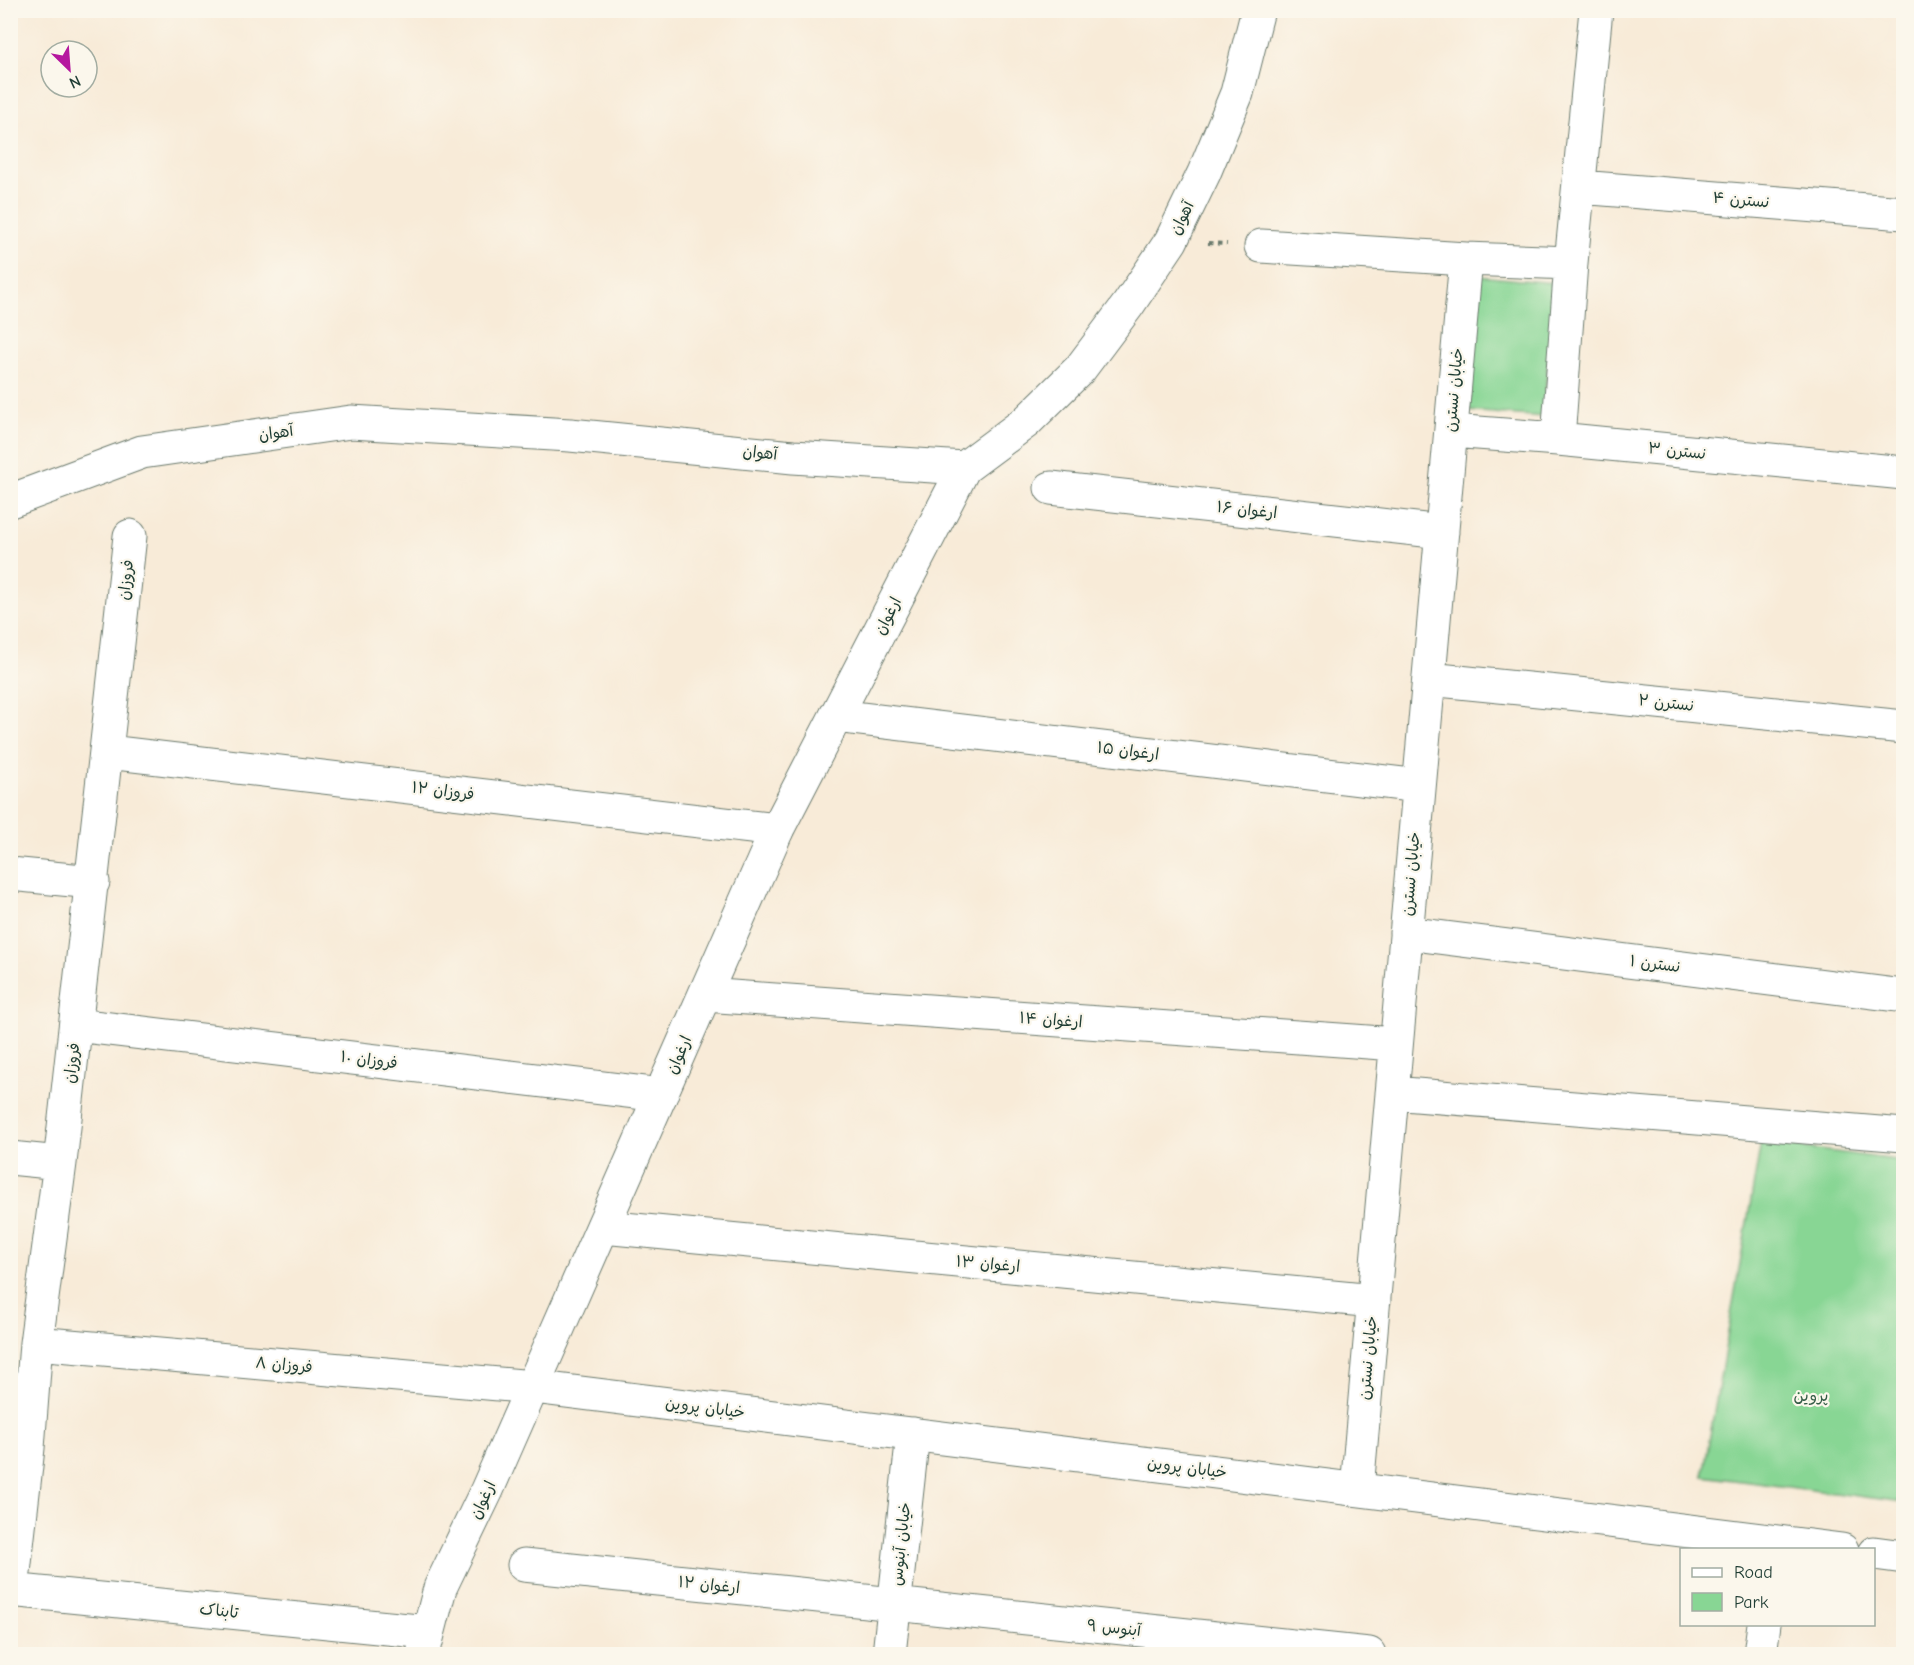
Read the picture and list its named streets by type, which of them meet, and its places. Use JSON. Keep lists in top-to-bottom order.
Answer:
{
  "streets": {
    "street": [
      "نسترن ۴",
      "آهوان",
      "خیابان نسترن",
      "نسترن ۳",
      "ارغوان ۱۶",
      "فروزان",
      "ارغوان",
      "نسترن ۲",
      "ارغوان ۱۵",
      "فروزان ۱۲",
      "نسترن ۱",
      "ارغوان ۱۴",
      "فروزان ۱۰",
      "ارغوان ۱۳",
      "فروزان ۸",
      "خیابان پروین",
      "خیابان آبنوس",
      "ارغوان ۱۲",
      "تابناک",
      "آبنوس ۹"
    ]
  },
  "crossings": [
    ["آهوان", "ارغوان"],
    ["خیابان نسترن", "نسترن ۳"],
    ["خیابان نسترن", "ارغوان ۱۶"],
    ["خیابان نسترن", "نسترن ۲"],
    ["خیابان نسترن", "ارغوان ۱۵"],
    ["خیابان نسترن", "نسترن ۱"],
    ["خیابان نسترن", "ارغوان ۱۴"],
    ["خیابان نسترن", "ارغوان ۱۳"],
    ["خیابان نسترن", "خیابان پروین"],
    ["فروزان", "فروزان ۱۲"],
    ["فروزان", "فروزان ۱۰"],
    ["فروزان", "فروزان ۸"],
    ["فروزان", "تابناک"],
    ["ارغوان", "ارغوان ۱۵"],
    ["ارغوان", "فروزان ۱۲"],
    ["ارغوان", "ارغوان ۱۴"],
    ["ارغوان", "فروزان ۱۰"],
    ["ارغوان", "ارغوان ۱۳"],
    ["ارغوان", "فروزان ۸"],
    ["ارغوان", "خیابان پروین"],
    ["ارغوان", "تابناک"],
    ["فروزان ۸", "خیابان پروین"],
    ["خیابان پروین", "خیابان آبنوس"],
    ["خیابان آبنوس", "ارغوان ۱۲"],
    ["خیابان آبنوس", "آبنوس ۹"],
    ["ارغوان ۱۲", "آبنوس ۹"]
  ],
  "parks": ["پروین"],
  "legend": ["Road", "Park"],
  "north": "bottom right"
}
